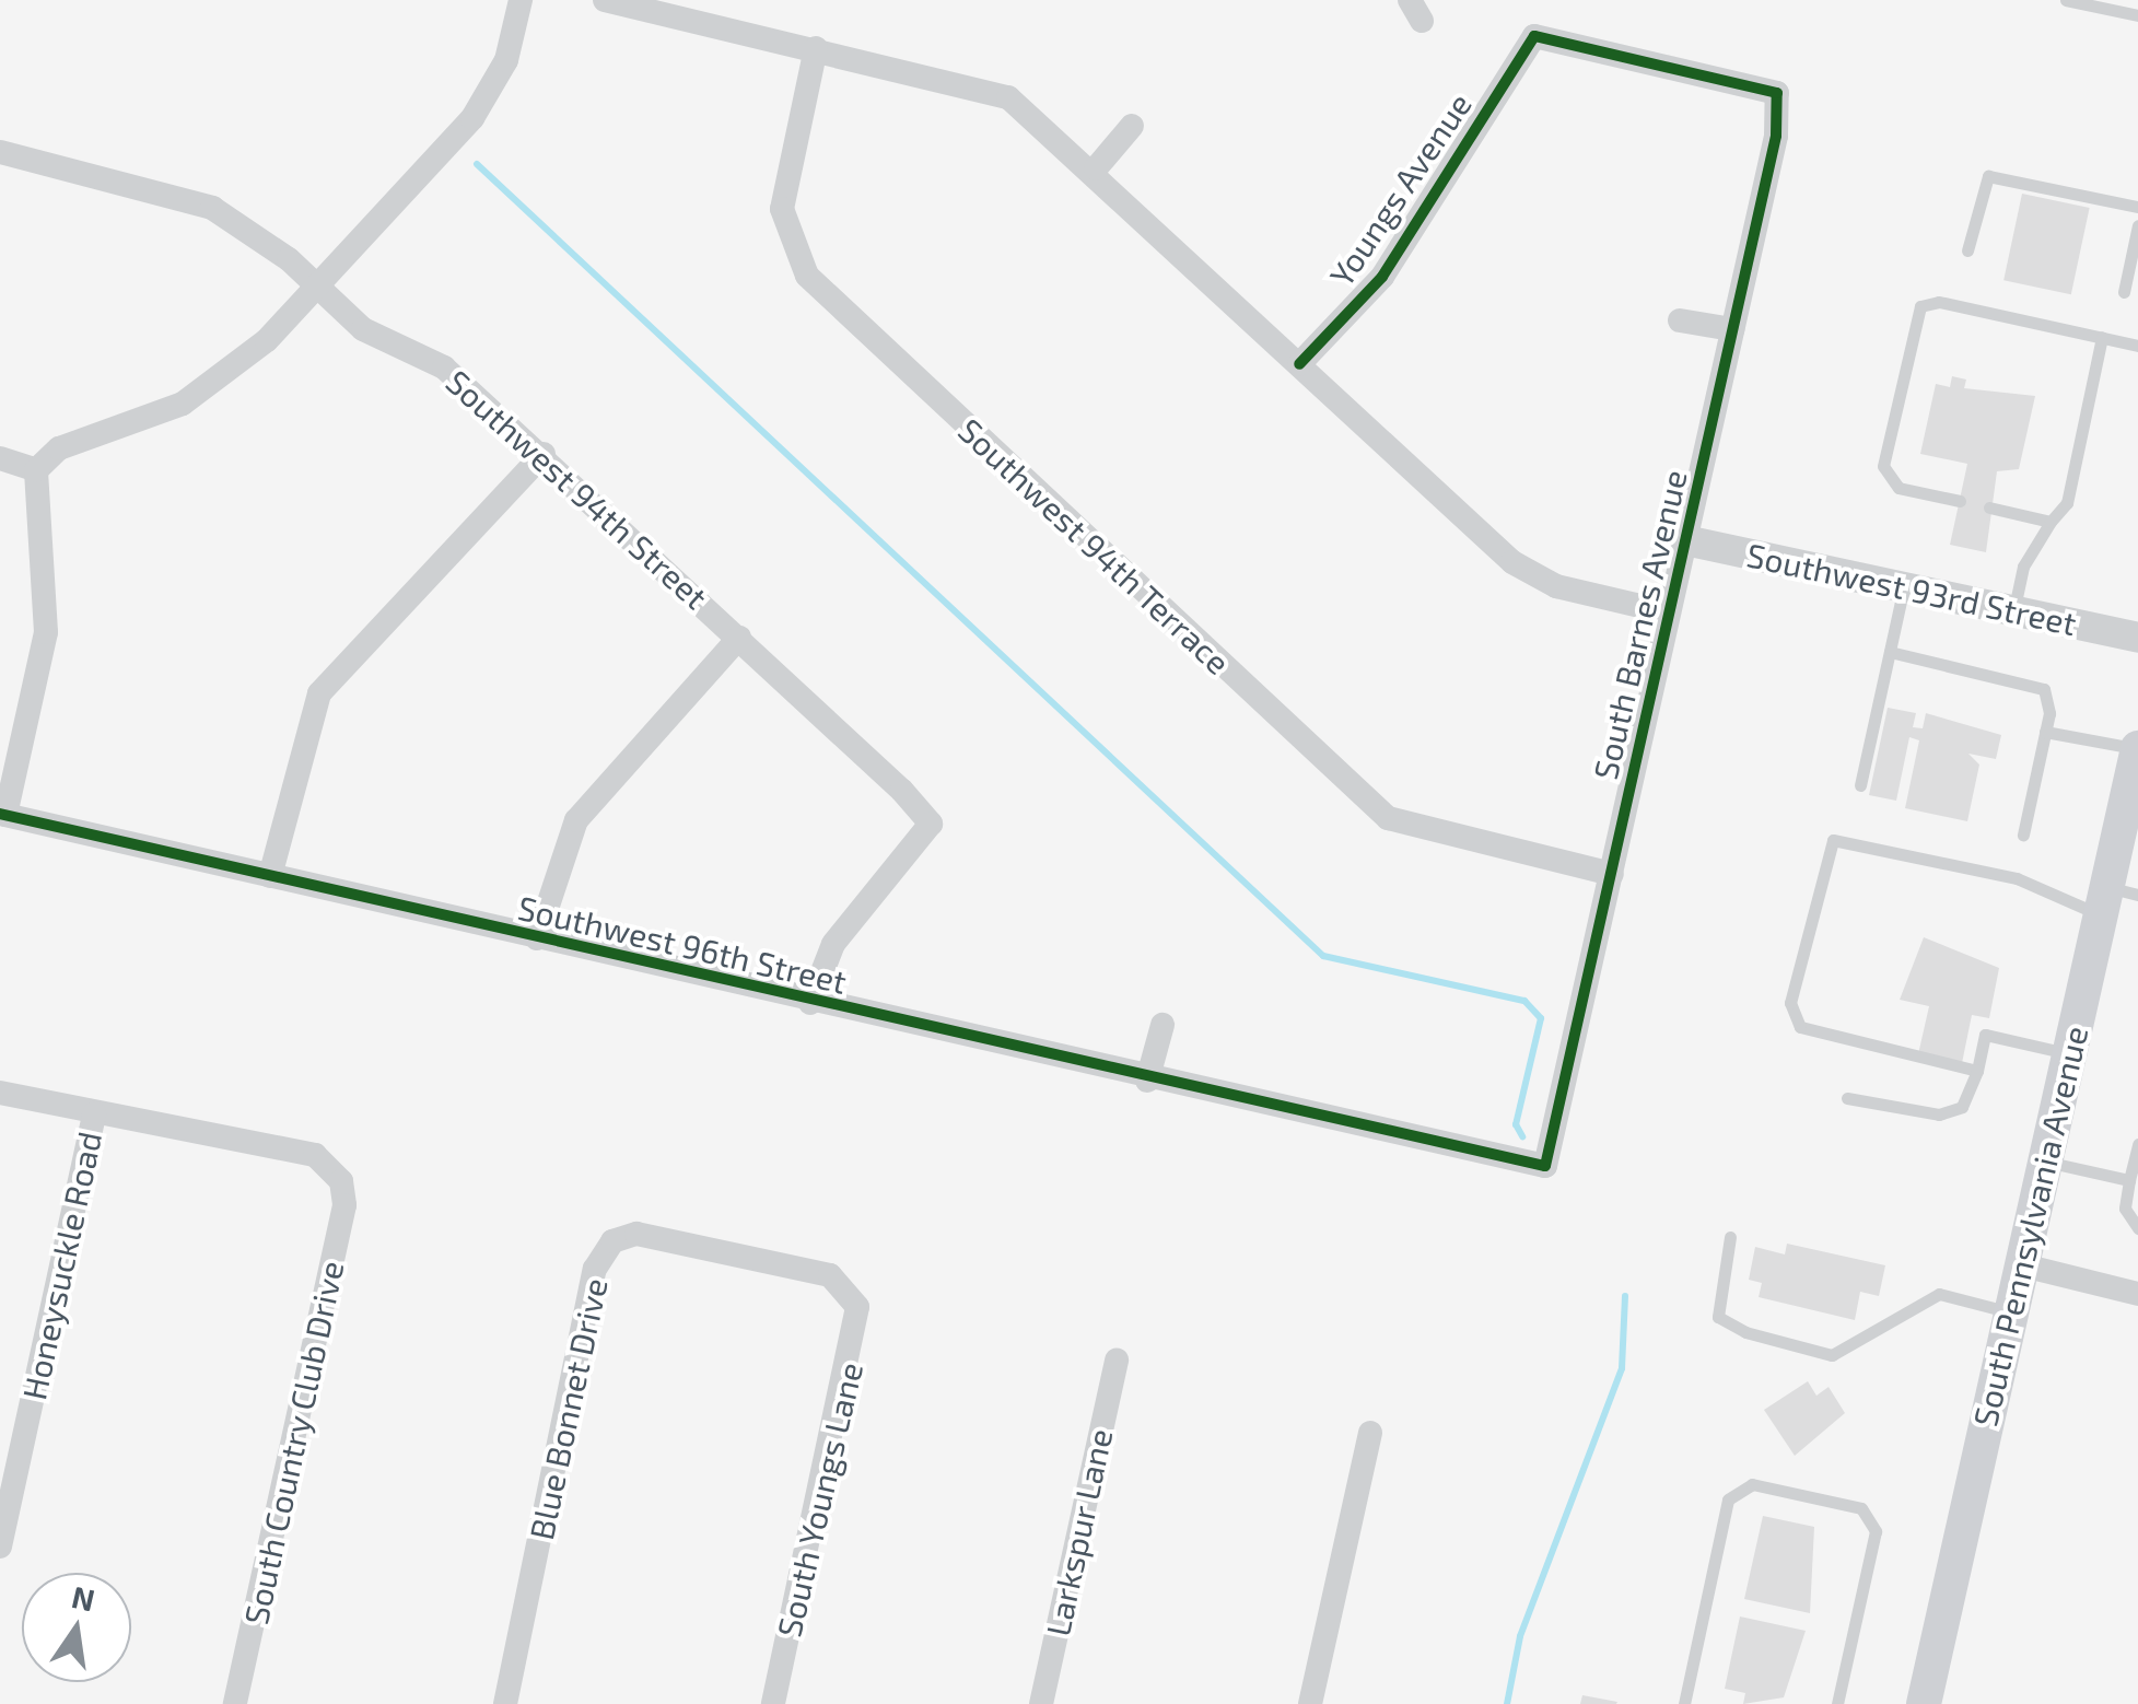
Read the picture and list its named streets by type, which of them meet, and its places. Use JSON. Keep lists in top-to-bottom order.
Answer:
{
  "streets": {
    "main road": ["South Pennsylvania Avenue"],
    "street": [
      "Youngs Avenue",
      "Southwest 94th Street",
      "Southwest 94th Terrace",
      "Southwest 93rd Street",
      "South Barnes Avenue",
      "Southwest 96th Street",
      "Honeysuckle Road",
      "Blue Bonnet Drive",
      "South Country Club Drive",
      "South Youngs Lane",
      "Larkspur Lane"
    ]
  },
  "crossings": [
    ["Youngs Avenue", "South Barnes Avenue"],
    ["Southwest 94th Street", "Southwest 96th Street"],
    ["Southwest 94th Terrace", "South Barnes Avenue"],
    ["Southwest 93rd Street", "South Barnes Avenue"],
    ["South Barnes Avenue", "Southwest 96th Street"],
    ["Honeysuckle Road", "South Country Club Drive"],
    ["Blue Bonnet Drive", "South Youngs Lane"]
  ],
  "north": "top"
}
